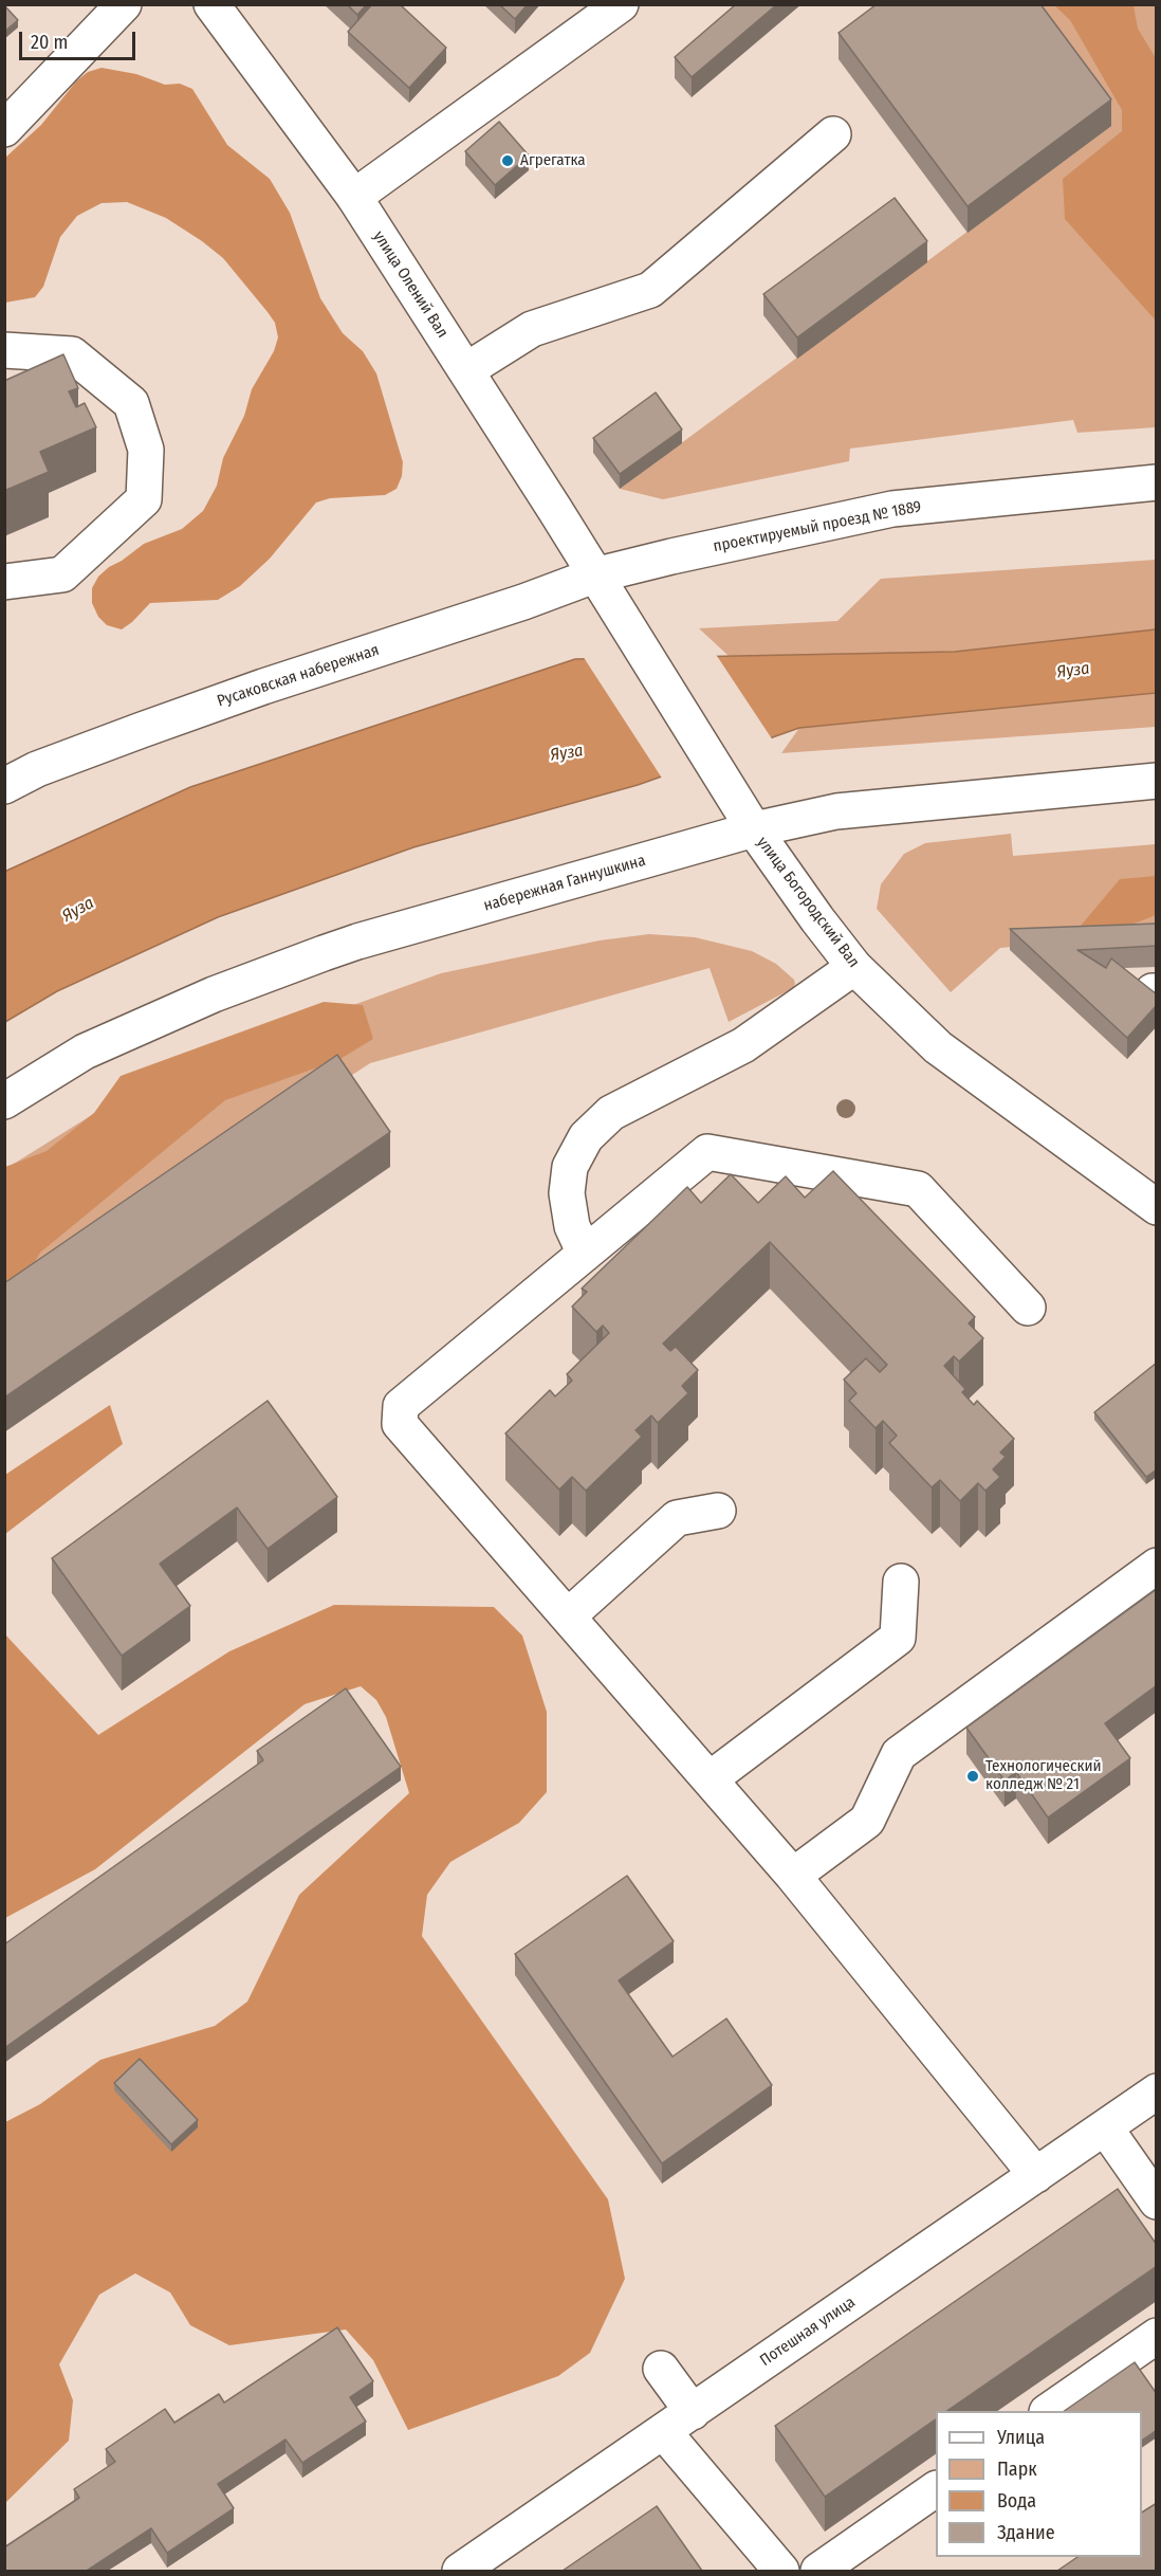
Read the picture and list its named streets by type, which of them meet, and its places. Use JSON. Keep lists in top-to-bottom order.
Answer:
{
  "streets": {
    "main road": [
      "улица Олений Вал",
      "проектируемый проезд № 1889",
      "Русаковская набережная",
      "набережная Ганнушкина",
      "улица Богородский Вал",
      "Потешная улица"
    ]
  },
  "crossings": [
    ["улица Олений Вал", "проектируемый проезд № 1889"],
    ["улица Олений Вал", "Русаковская набережная"],
    ["улица Олений Вал", "улица Богородский Вал"],
    ["проектируемый проезд № 1889", "Русаковская набережная"],
    ["проектируемый проезд № 1889", "улица Богородский Вал"],
    ["Русаковская набережная", "улица Богородский Вал"],
    ["набережная Ганнушкина", "улица Богородский Вал"]
  ],
  "water": ["Яуза"],
  "places": ["Агрегатка", "Технологический колледж № 21"],
  "legend": [
    "Улица",
    "Парк",
    "Вода",
    "Здание"
  ],
  "scale_bar": "20 m"
}
